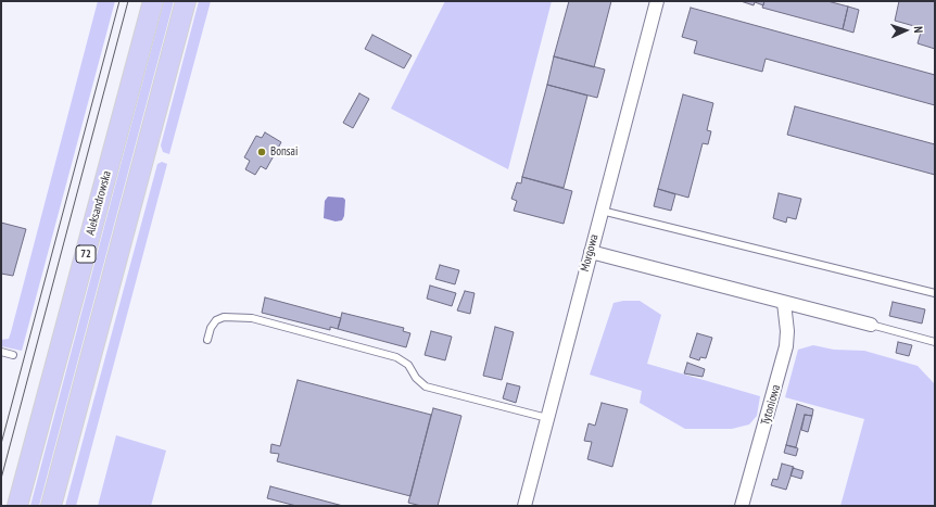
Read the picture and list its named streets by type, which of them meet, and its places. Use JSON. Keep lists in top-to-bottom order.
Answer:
{
  "streets": {
    "main road": ["Aleksandrowska", "72"],
    "street": ["Morgowa", "Tytoniowa"]
  },
  "places": ["Bonsai"],
  "north": "right"
}
